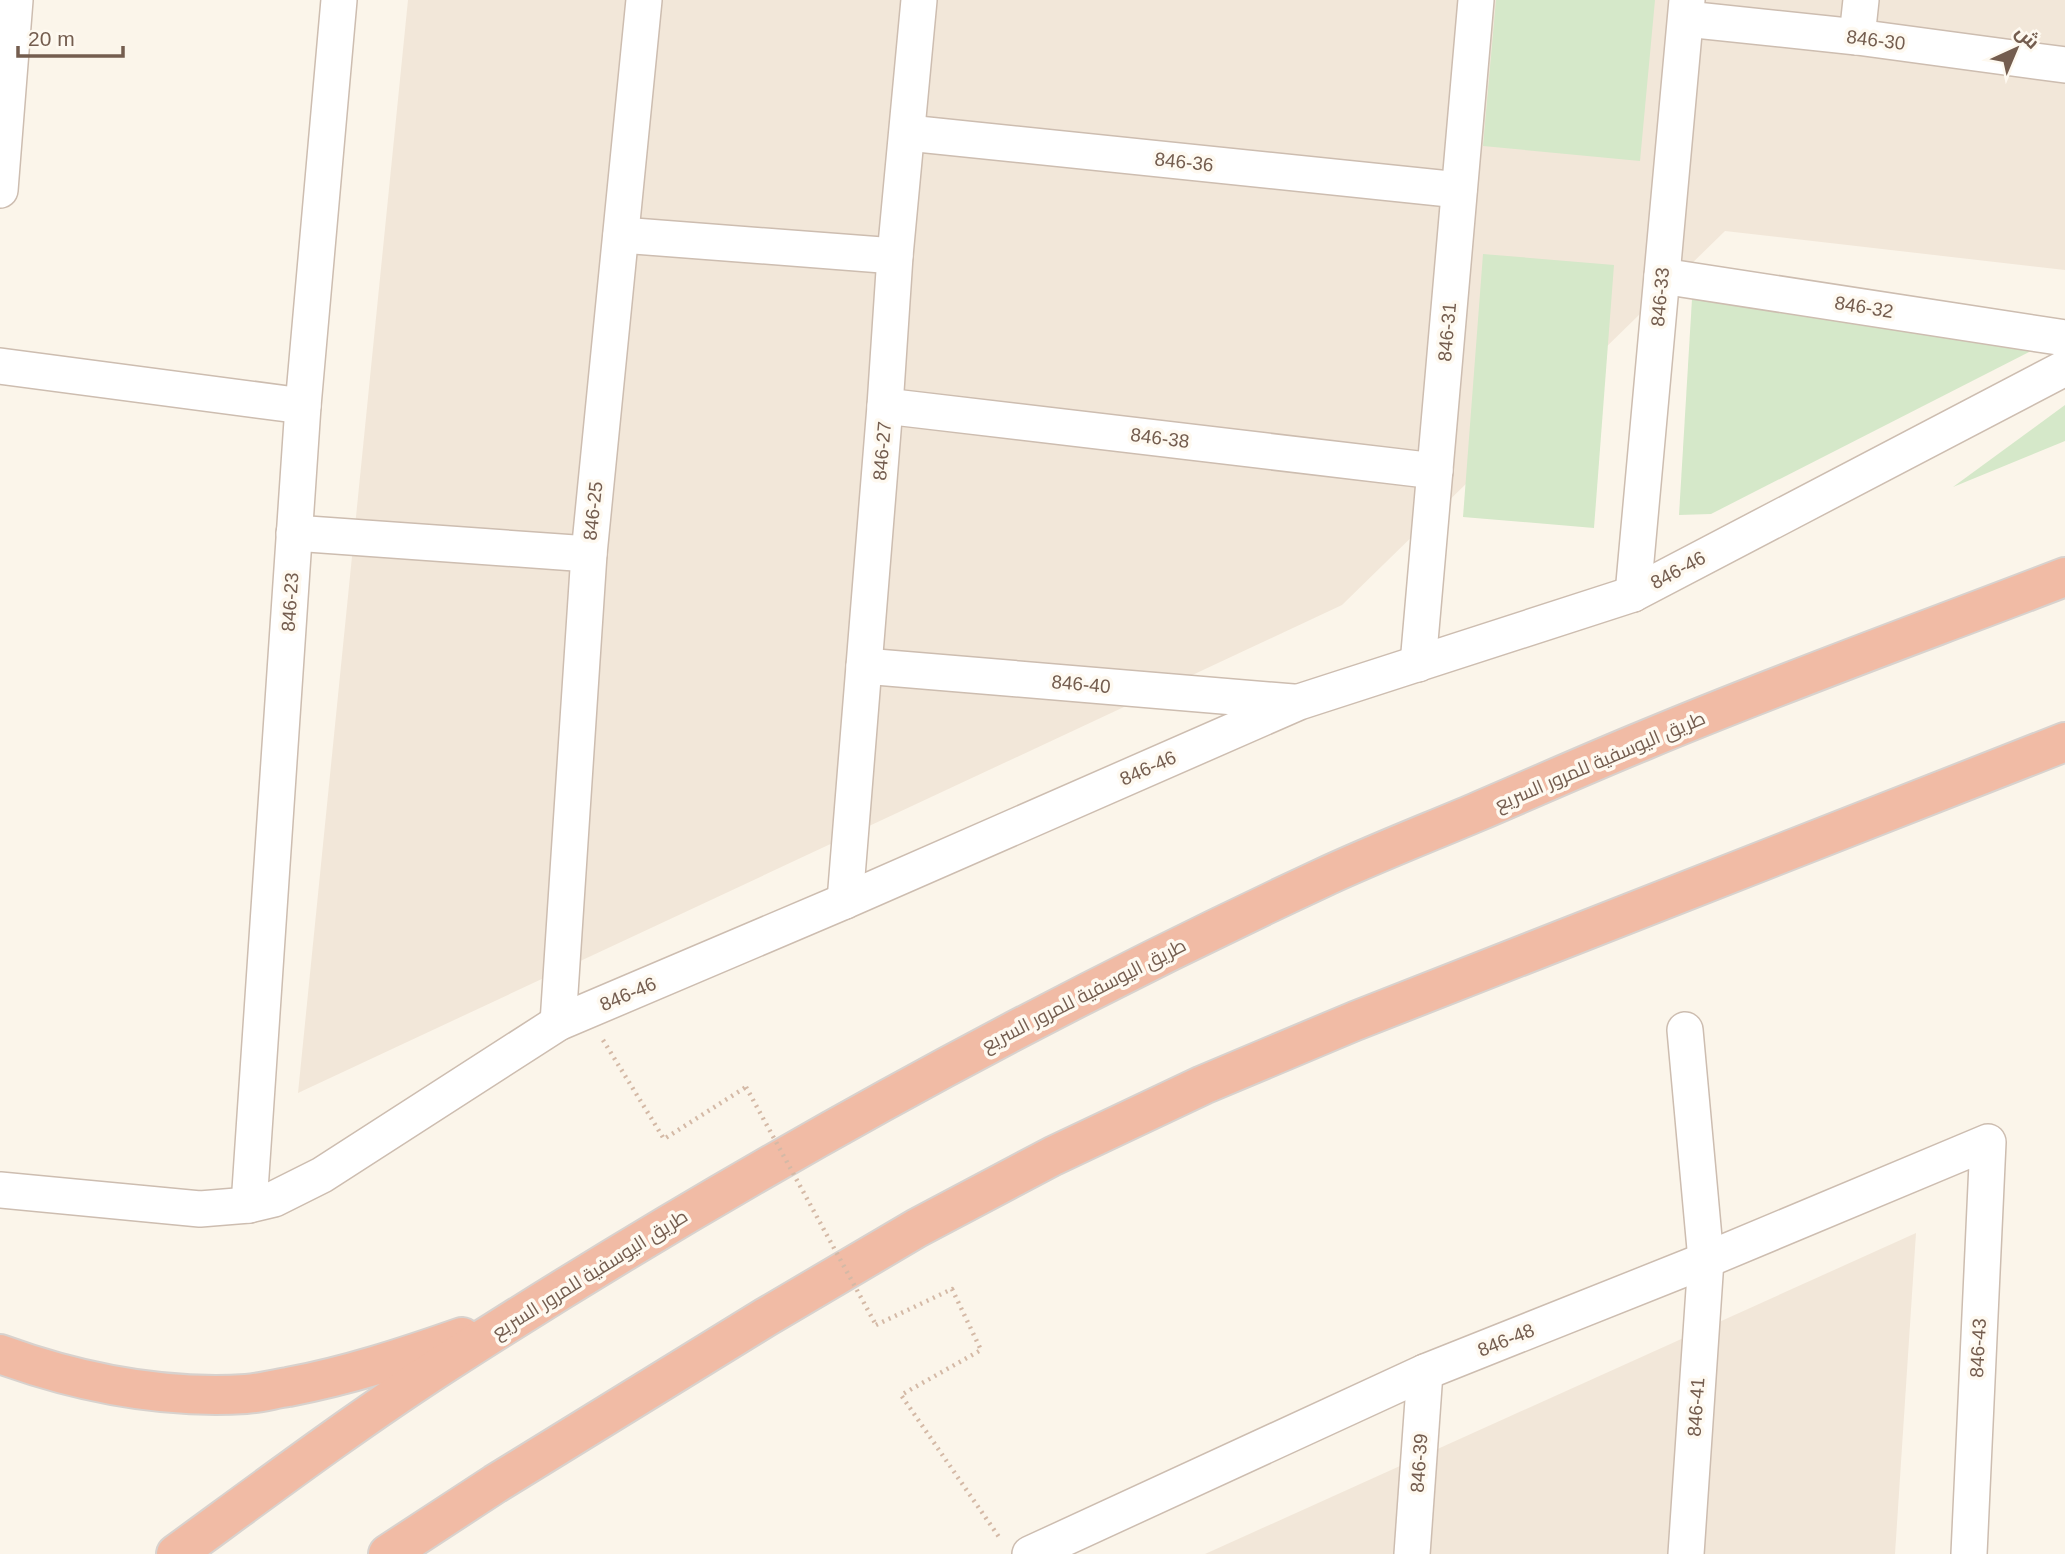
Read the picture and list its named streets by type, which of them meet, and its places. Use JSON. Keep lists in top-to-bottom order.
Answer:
{
  "streets": {
    "highway": ["طريق اليوسفية للمرور السريع"],
    "street": [
      "846-30",
      "846-36",
      "846-33",
      "846-32",
      "846-31",
      "846-38",
      "846-27",
      "846-25",
      "846-46",
      "846-23",
      "846-40",
      "846-48",
      "846-43",
      "846-41",
      "846-39"
    ]
  },
  "crossings": [
    ["846-30", "846-33"],
    ["846-36", "846-31"],
    ["846-36", "846-27"],
    ["846-33", "846-32"],
    ["846-33", "846-46"],
    ["846-31", "846-38"],
    ["846-31", "846-46"],
    ["846-38", "846-27"],
    ["846-27", "846-46"],
    ["846-27", "846-40"],
    ["846-25", "846-46"],
    ["846-46", "846-23"],
    ["846-46", "846-40"],
    ["846-48", "846-43"],
    ["846-48", "846-41"],
    ["846-48", "846-39"]
  ],
  "scale_bar": "20 m",
  "north": "top right"
}
